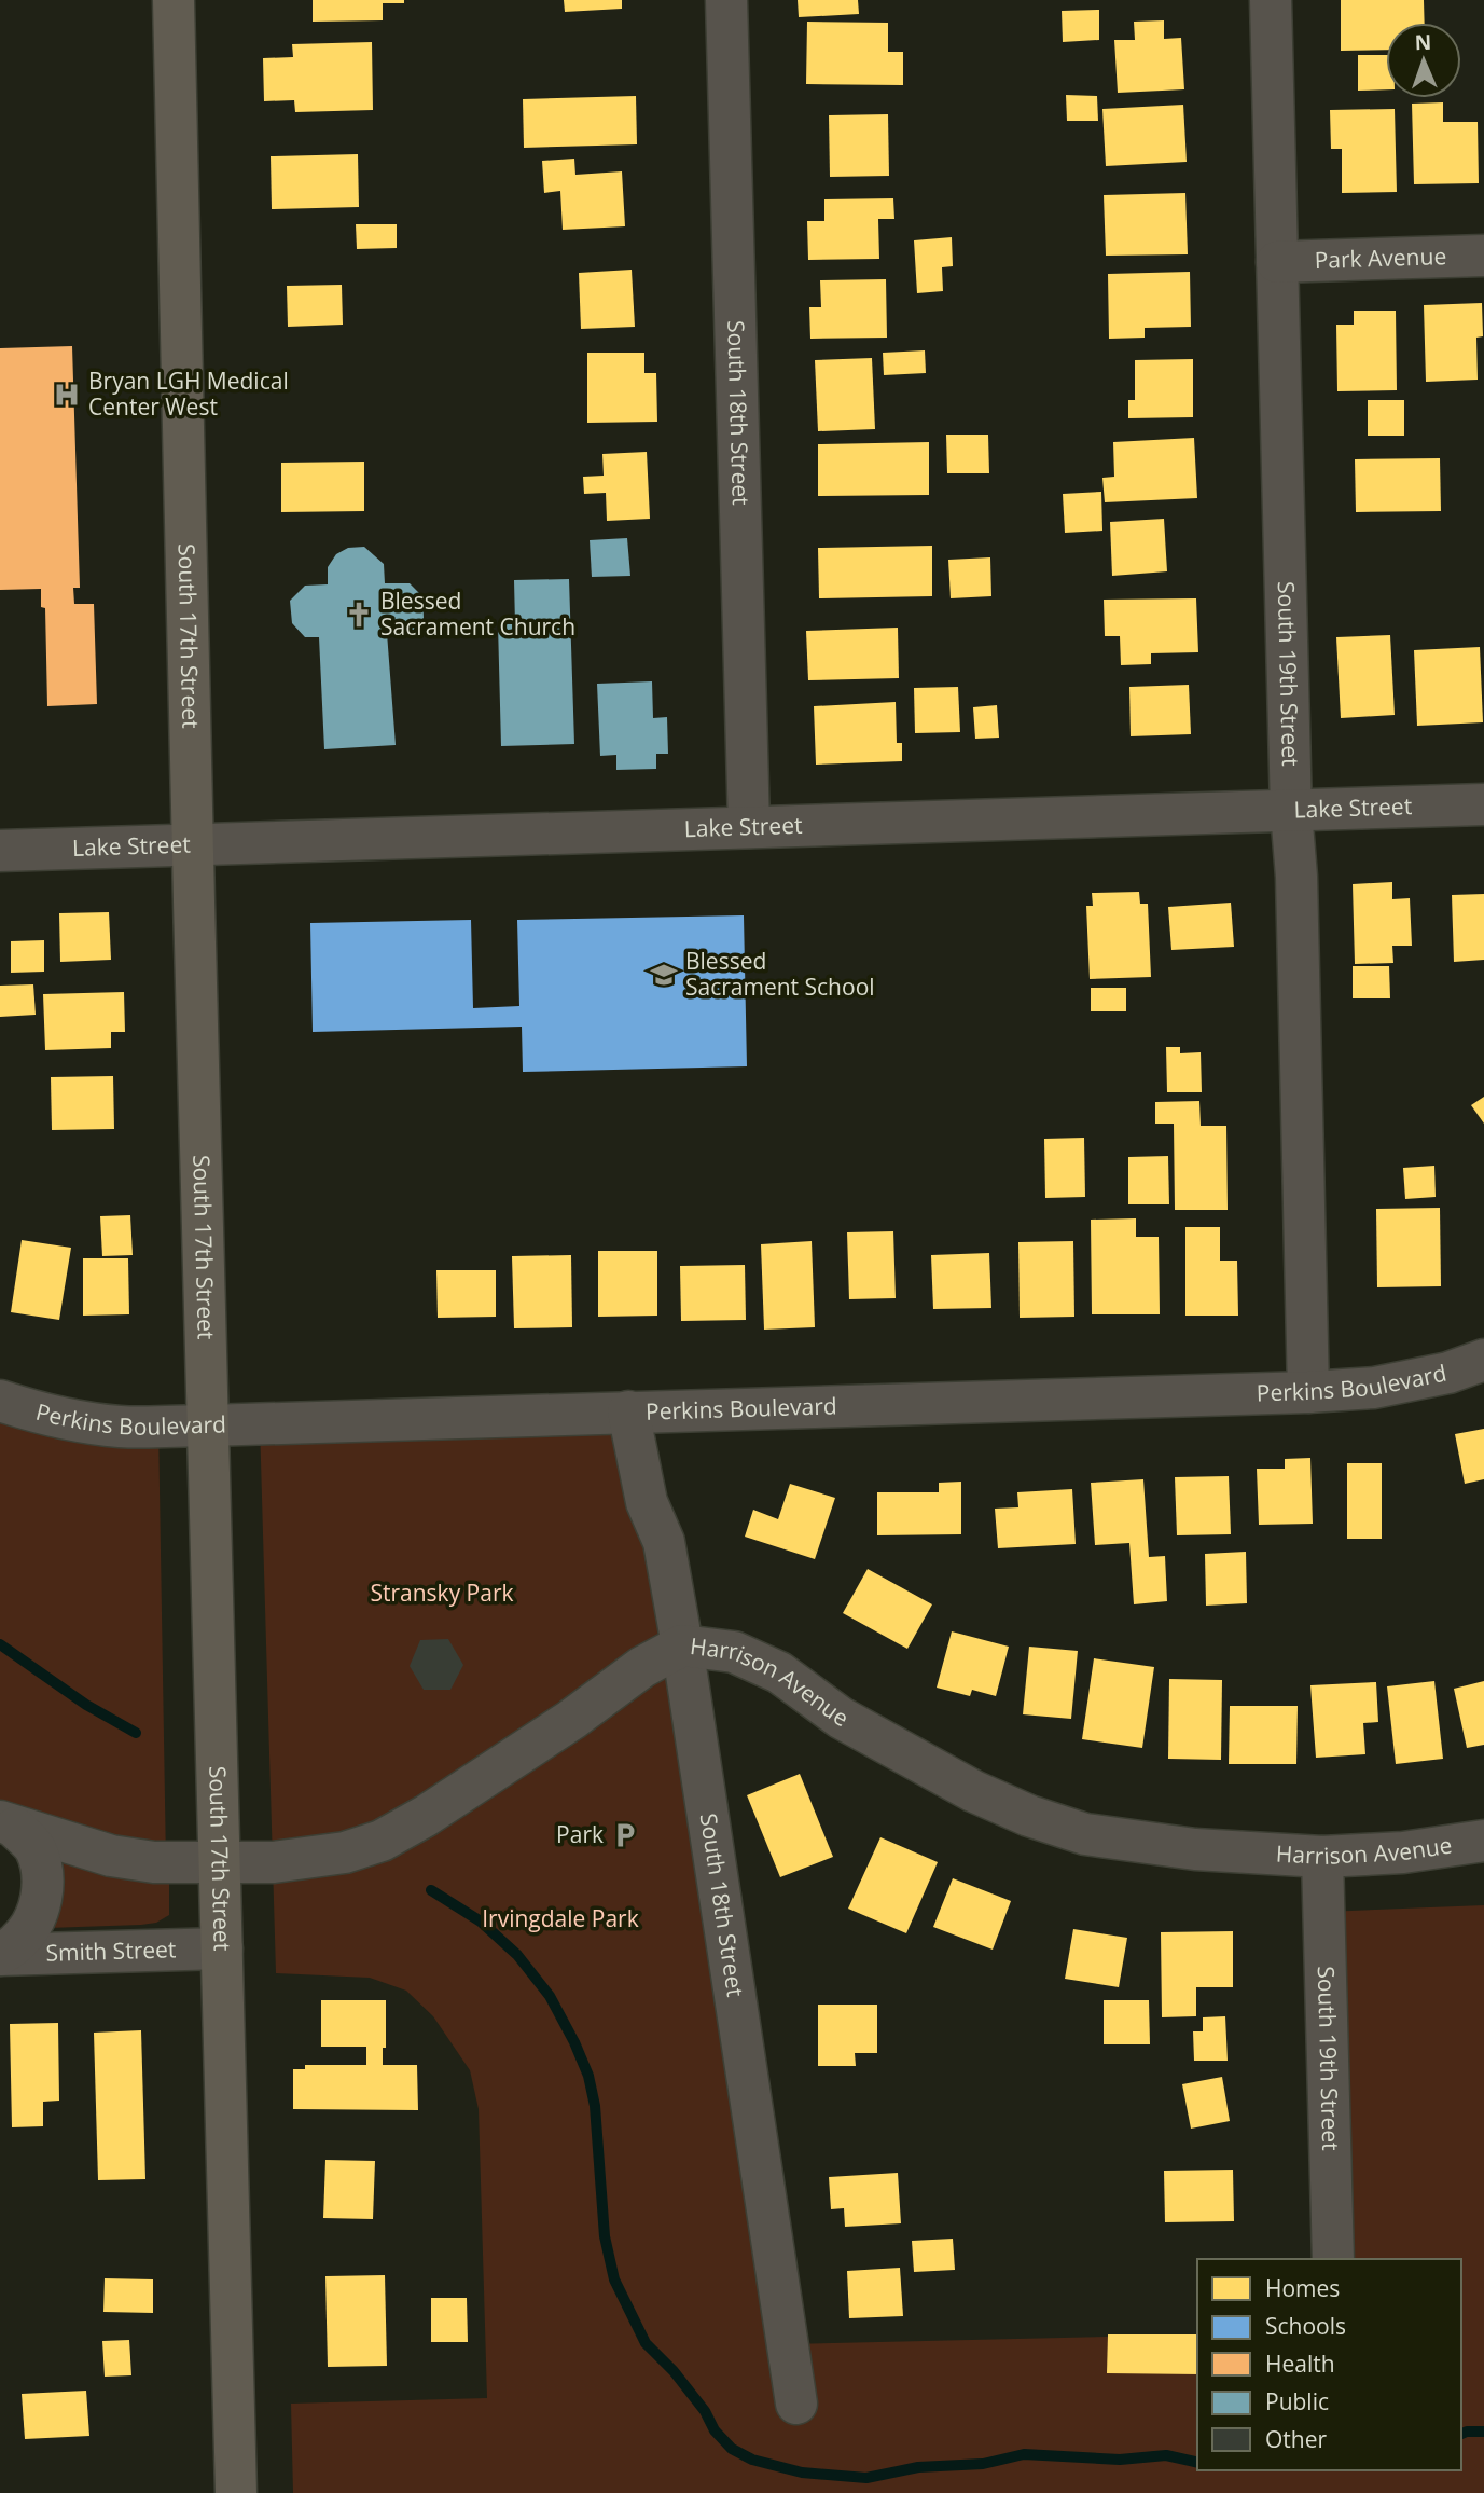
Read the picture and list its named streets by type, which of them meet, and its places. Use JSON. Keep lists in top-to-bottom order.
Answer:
{
  "streets": {
    "main road": ["South 17th Street"],
    "street": [
      "Park Avenue",
      "South 18th Street",
      "South 19th Street",
      "Lake Street",
      "Perkins Boulevard",
      "Harrison Avenue",
      "Smith Street"
    ]
  },
  "crossings": [
    ["Park Avenue", "South 19th Street"],
    ["South 18th Street", "Lake Street"],
    ["South 18th Street", "Perkins Boulevard"],
    ["South 18th Street", "Harrison Avenue"],
    ["South 17th Street", "Lake Street"],
    ["South 17th Street", "Perkins Boulevard"],
    ["South 17th Street", "Harrison Avenue"],
    ["South 17th Street", "Smith Street"],
    ["South 19th Street", "Lake Street"],
    ["South 19th Street", "Perkins Boulevard"],
    ["South 19th Street", "Harrison Avenue"]
  ],
  "parks": ["Stransky Park", "Irvingdale Park"],
  "places": {
    "hospital": ["Bryan LGH Medical Center West"],
    "church": ["Blessed Sacrament Church"],
    "school or university": ["Blessed Sacrament School"],
    "parking": ["Park"]
  },
  "legend": [
    "Homes",
    "Schools",
    "Health",
    "Public",
    "Other"
  ],
  "north": "top"
}
